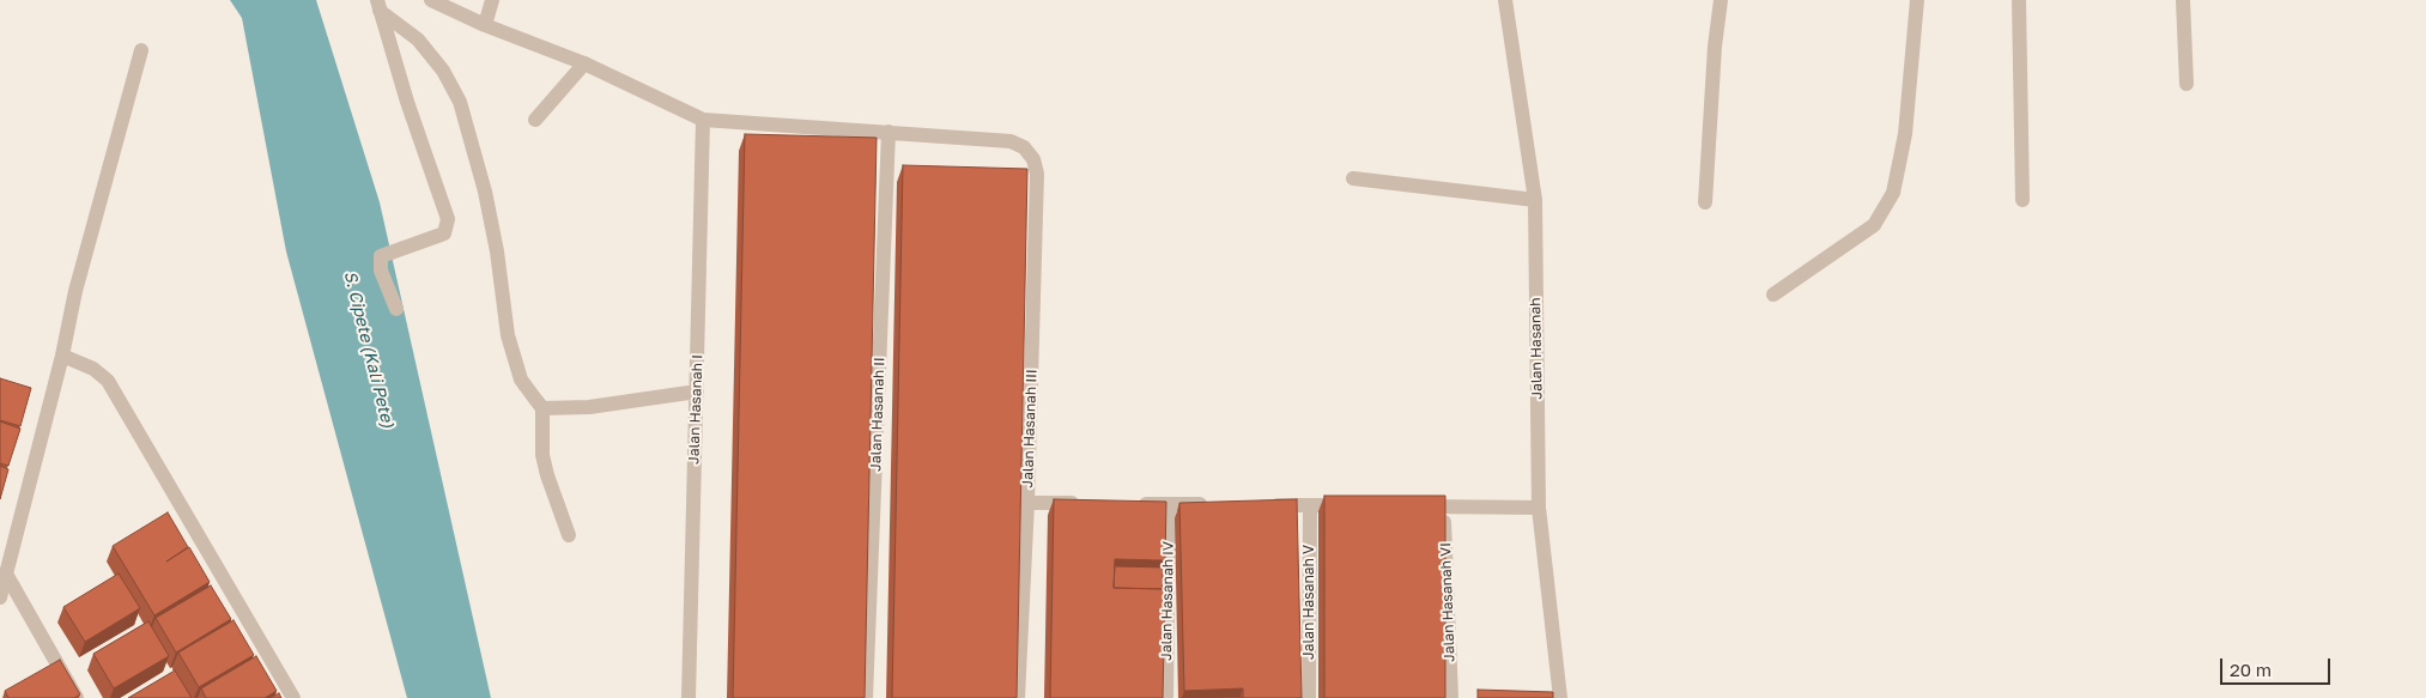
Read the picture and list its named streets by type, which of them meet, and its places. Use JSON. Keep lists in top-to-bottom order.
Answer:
{
  "streets": {
    "street": [
      "Jalan Hasanah",
      "Jalan Hasanah I",
      "Jalan Hasanah II",
      "Jalan Hasanah III",
      "Jalan Hasanah IV",
      "Jalan Hasanah V",
      "Jalan Hasanah VI"
    ]
  },
  "crossings": [
    ["Jalan Hasanah II", "Jalan Hasanah III"]
  ],
  "water": ["S. Cipete (Kali Pete)"],
  "scale_bar": "20 m"
}
